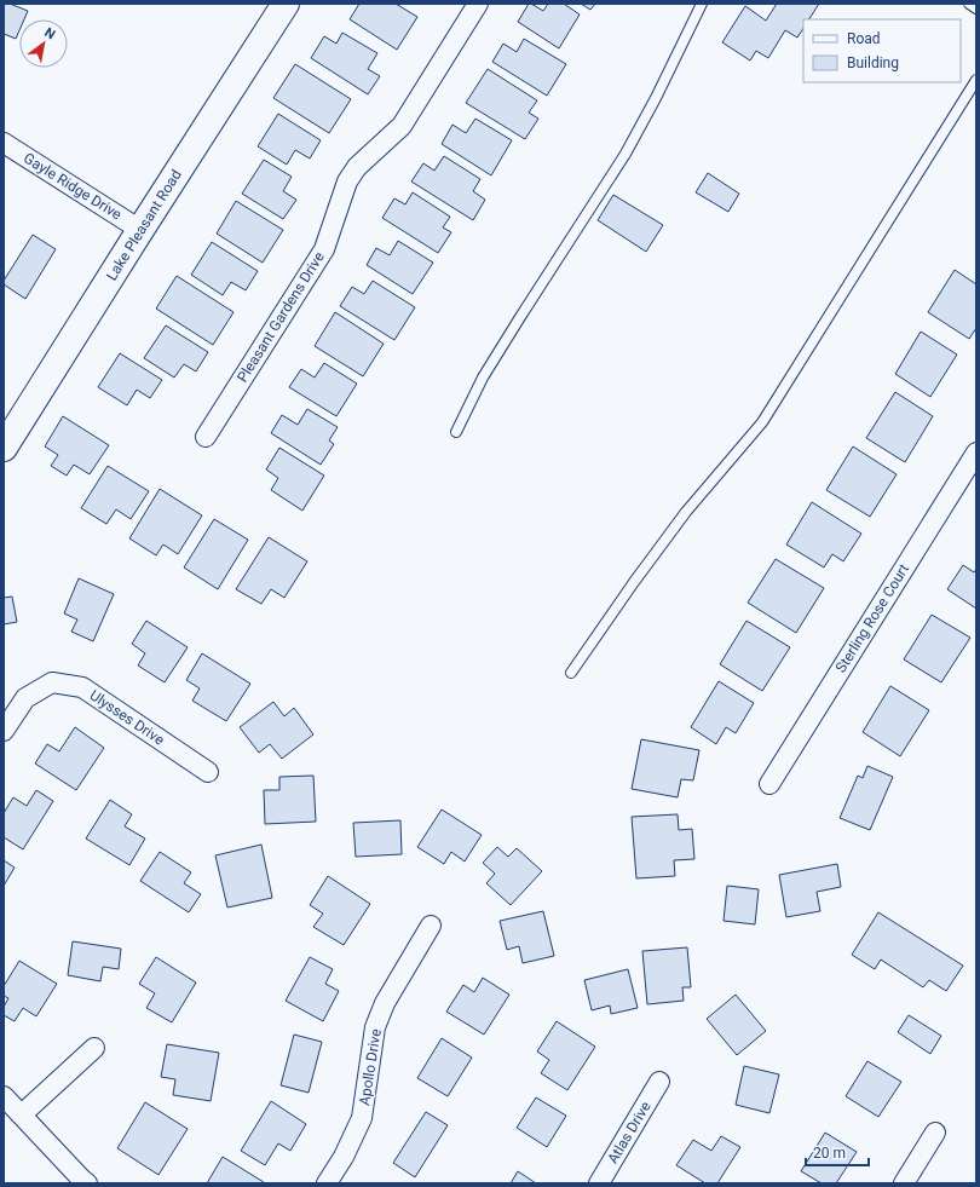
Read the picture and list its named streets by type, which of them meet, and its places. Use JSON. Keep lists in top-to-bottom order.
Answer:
{
  "streets": {
    "street": [
      "Gayle Ridge Drive",
      "Lake Pleasant Road",
      "Pleasant Gardens Drive",
      "Sterling Rose Court",
      "Ulysses Drive",
      "Apollo Drive",
      "Atlas Drive"
    ]
  },
  "crossings": [
    ["Gayle Ridge Drive", "Lake Pleasant Road"]
  ],
  "legend": ["Road", "Building"],
  "scale_bar": "20 m",
  "north": "top right"
}
